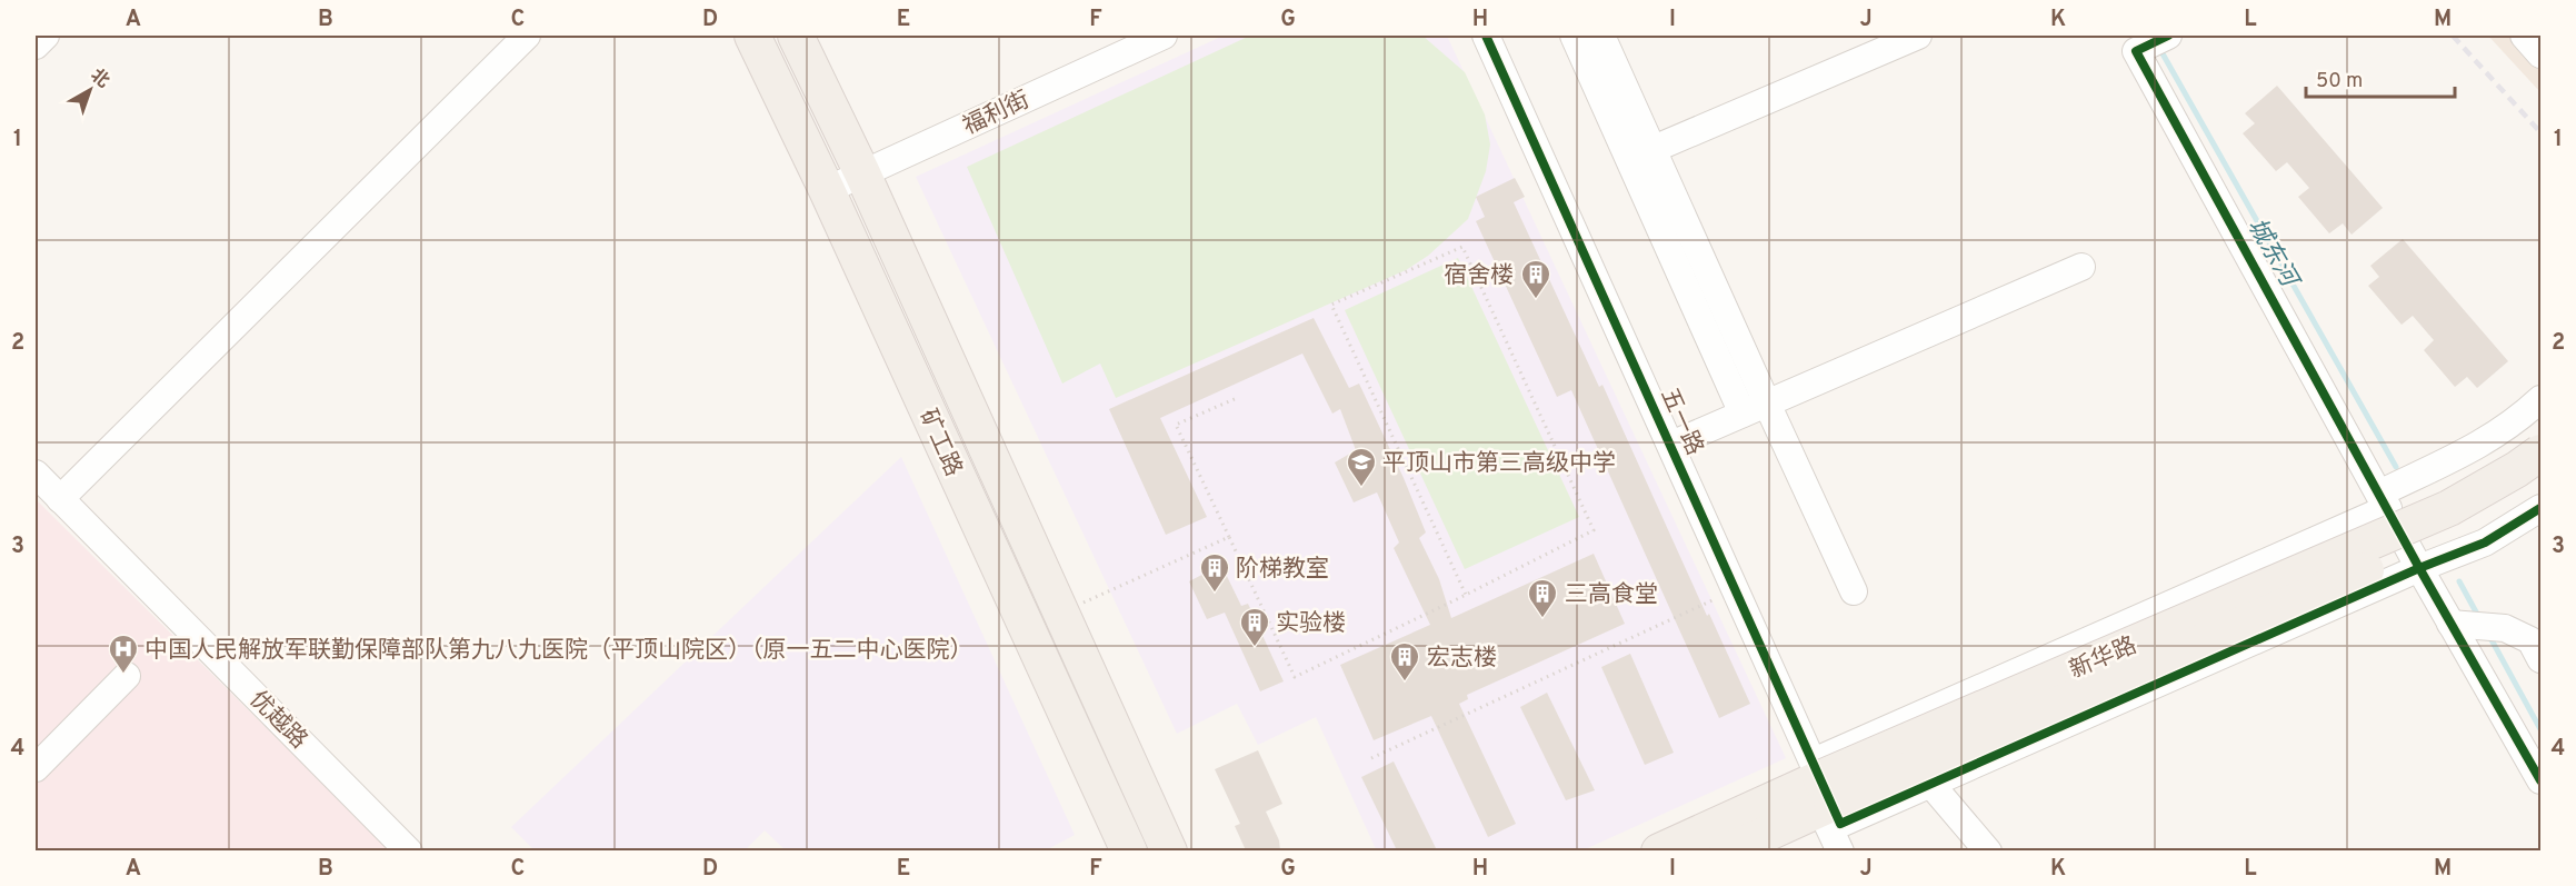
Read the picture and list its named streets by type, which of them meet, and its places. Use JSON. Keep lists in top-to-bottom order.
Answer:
{
  "streets": {
    "main road": ["矿工路", "新华路"],
    "street": ["福利街", "五一路", "优越路"]
  },
  "crossings": [
    ["福利街", "矿工路"],
    ["五一路", "新华路"]
  ],
  "water": ["城东河"],
  "places": {
    "building": [
      "宿舍楼",
      "阶梯教室",
      "三高食堂",
      "实验楼",
      "宏志楼"
    ],
    "school or university": ["平顶山市第三高级中学"],
    "hospital": ["中国人民解放军联勤保障部队第九八九医院（平顶山院区）（原一五二中心医院）"]
  },
  "scale_bar": "50 m",
  "north": "top right",
  "grid": {
    "columns": [
      "A",
      "B",
      "C",
      "D",
      "E",
      "F",
      "G",
      "H",
      "I",
      "J",
      "K",
      "L",
      "M"
    ],
    "rows": [
      "1",
      "2",
      "3",
      "4"
    ]
  }
}
